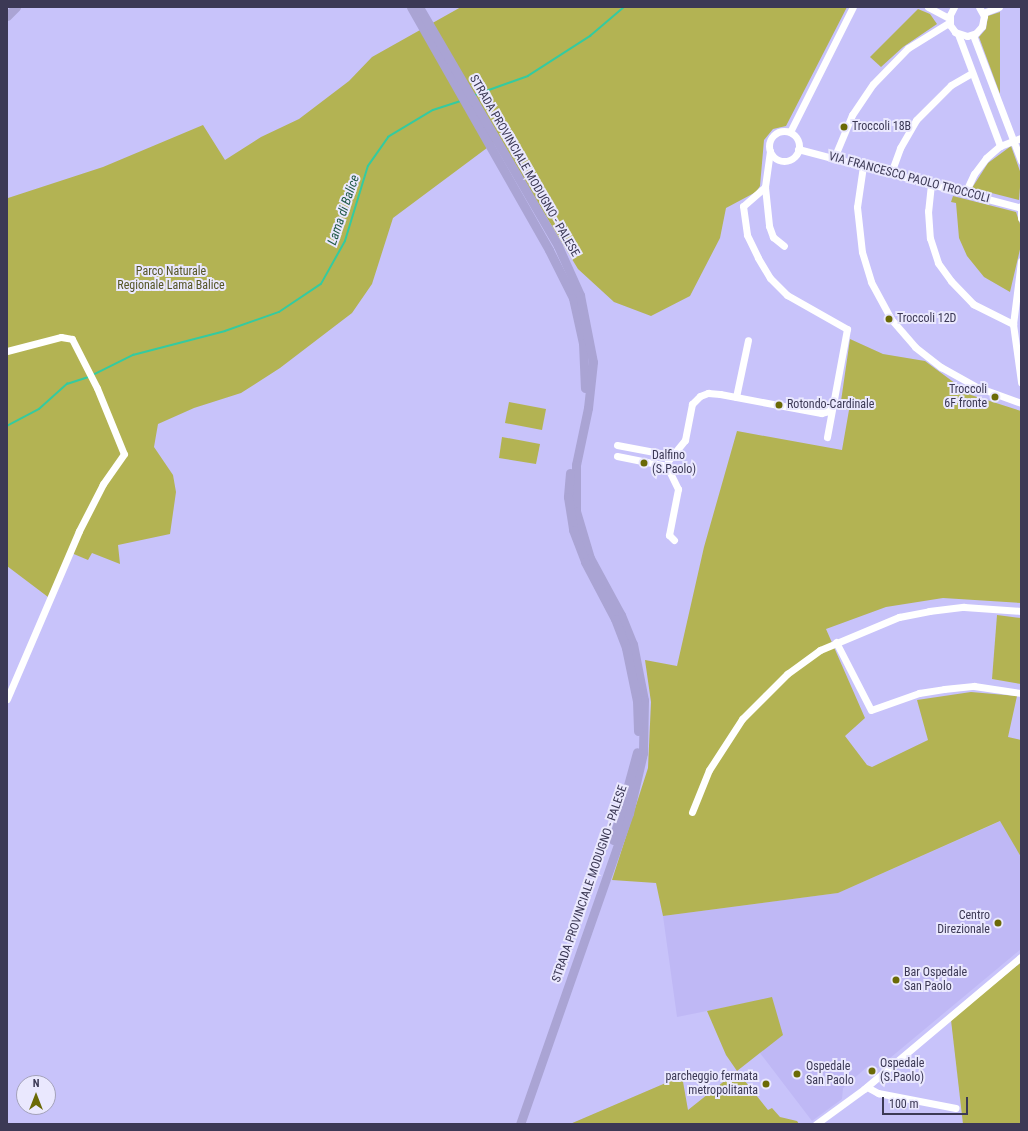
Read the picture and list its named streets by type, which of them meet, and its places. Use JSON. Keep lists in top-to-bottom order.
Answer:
{
  "streets": {
    "main road": ["STRADA PROVINCIALE MODUGNO - PALESE"],
    "street": ["VIA FRANCESCO PAOLO TROCCOLI"]
  },
  "water": ["Lama di Balice"],
  "parks": ["Parco Naturale Regionale Lama Balice"],
  "places": [
    "Troccoli 18B",
    "Troccoli 12D",
    "Troccoli 6F fronte",
    "Rotondo-Cardinale",
    "Dalfino (S.Paolo)",
    "Centro Direzionale",
    "Bar Ospedale San Paolo",
    "Ospedale (S.Paolo)",
    "Ospedale San Paolo",
    "parcheggio fermata metropolitanta"
  ],
  "scale_bar": "100 m",
  "north": "top"
}
